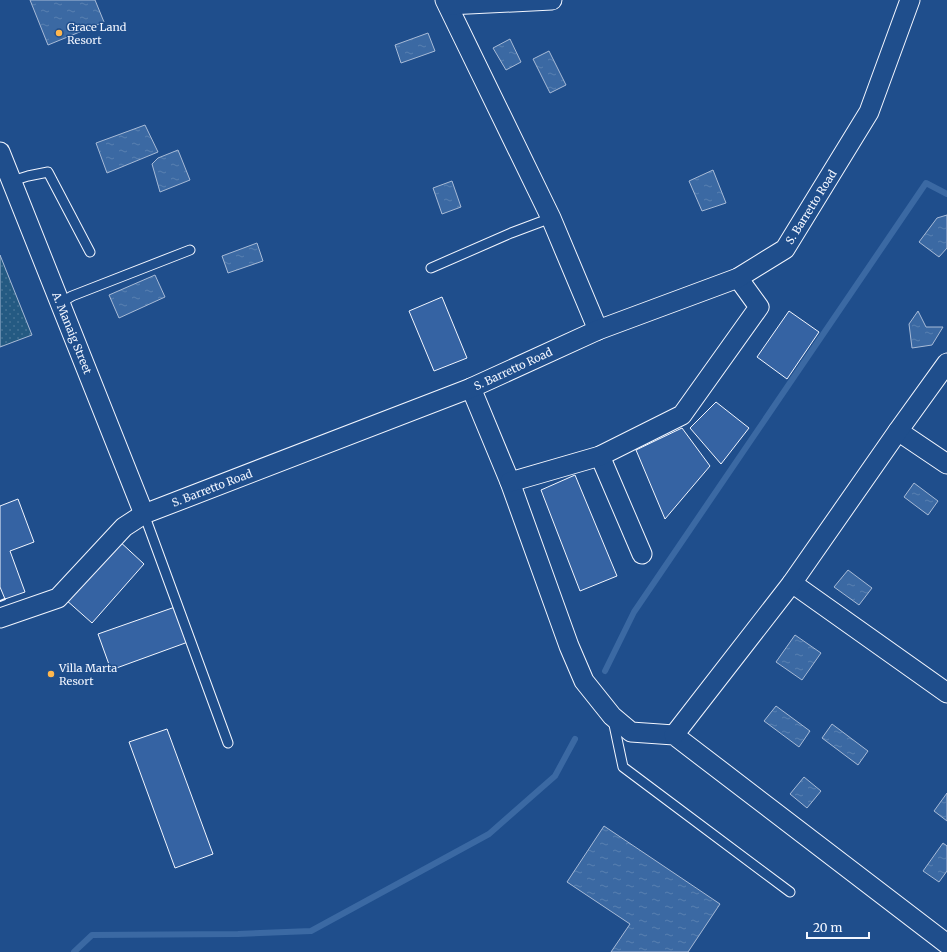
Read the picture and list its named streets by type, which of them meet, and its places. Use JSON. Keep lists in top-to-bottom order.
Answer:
{
  "streets": {
    "street": ["S. Barretto Road", "A. Manaig Street"]
  },
  "crossings": [
    ["S. Barretto Road", "A. Manaig Street"]
  ],
  "places": ["Grace Land Resort", "Villa Marta Resort"],
  "scale_bar": "20 m"
}
